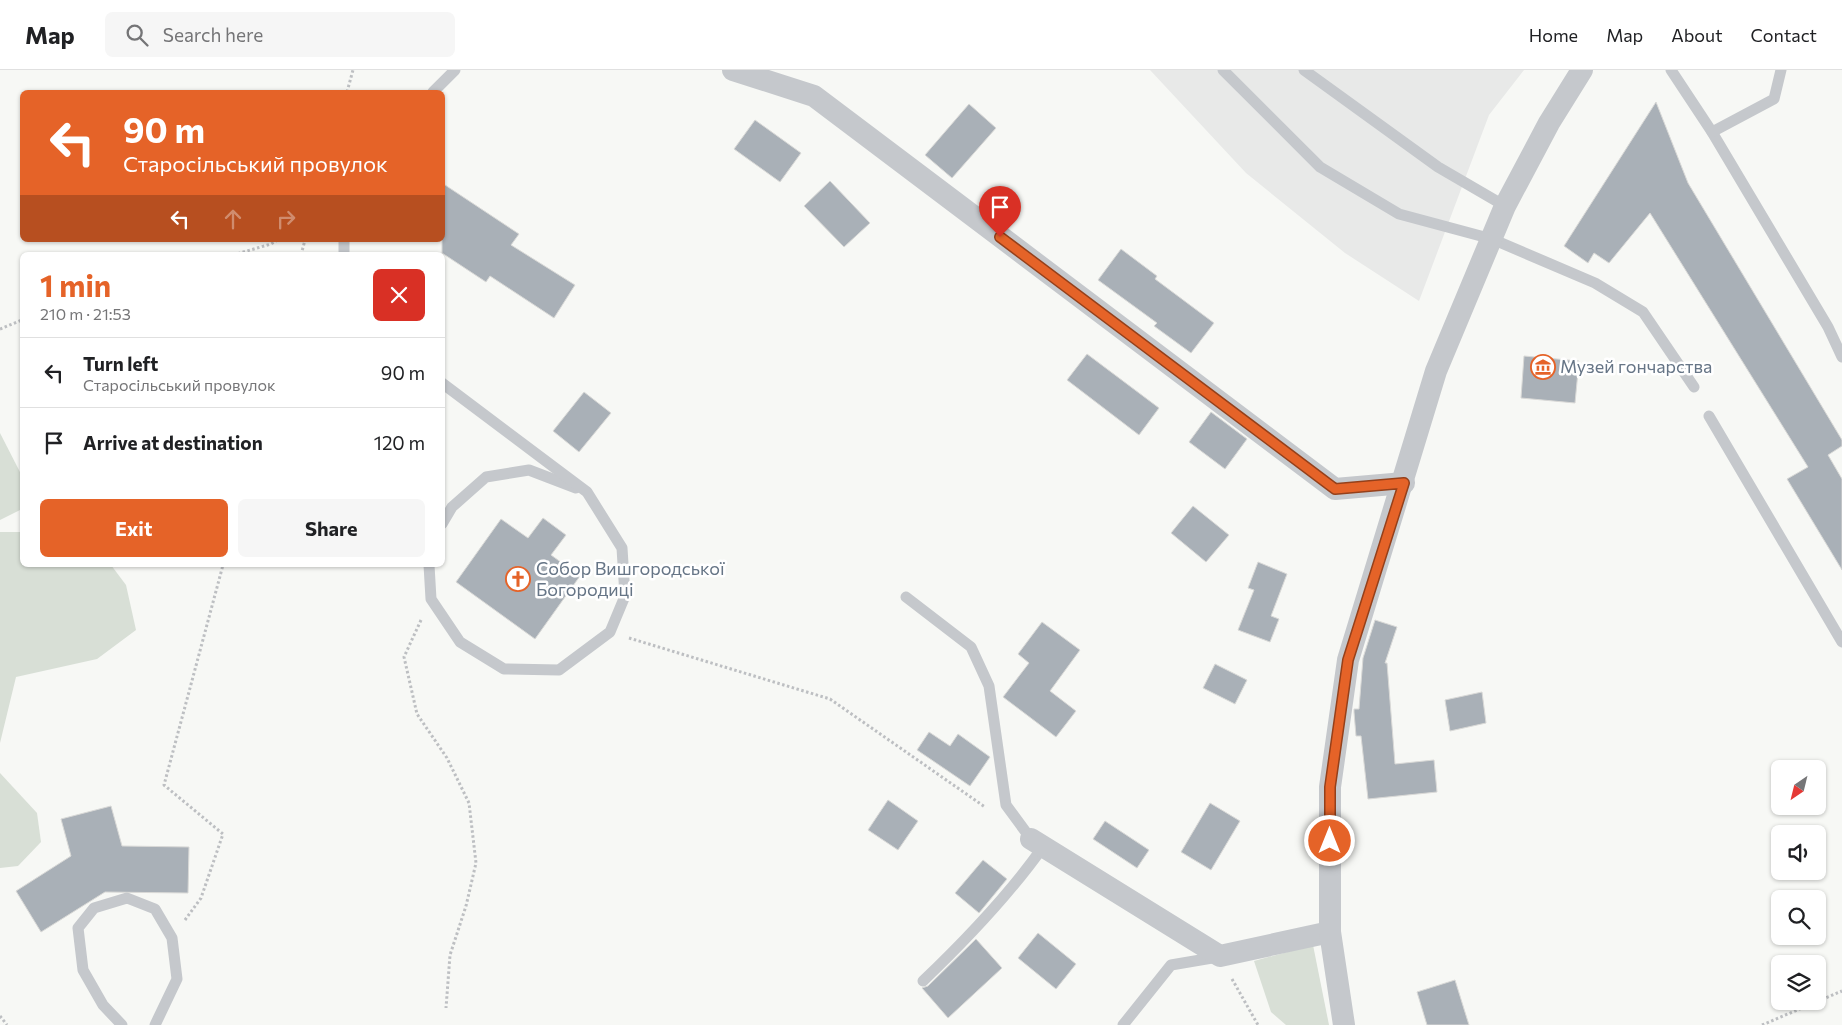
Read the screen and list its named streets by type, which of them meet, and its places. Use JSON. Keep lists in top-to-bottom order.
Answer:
{
  "places": {
    "museum": ["Музей гончарства"],
    "church": ["Собор Вишгородської Богородиці"]
  },
  "north": "bottom left",
  "page": {
    "header": "Map",
    "search": "Search here",
    "nav": [
      "Home",
      "Map",
      "About",
      "Contact"
    ],
    "turn": ["90 m", "Старосільський провулок"],
    "heading": ["1 min", "210 m · 21:53"],
    "list": [
      {
        "name": "Turn left",
        "note": "Старосільський провулок",
        "value": "90 m"
      },
      {
        "name": "Arrive at destination",
        "value": "120 m"
      }
    ],
    "buttons": ["Exit", "Share"]
  }
}
